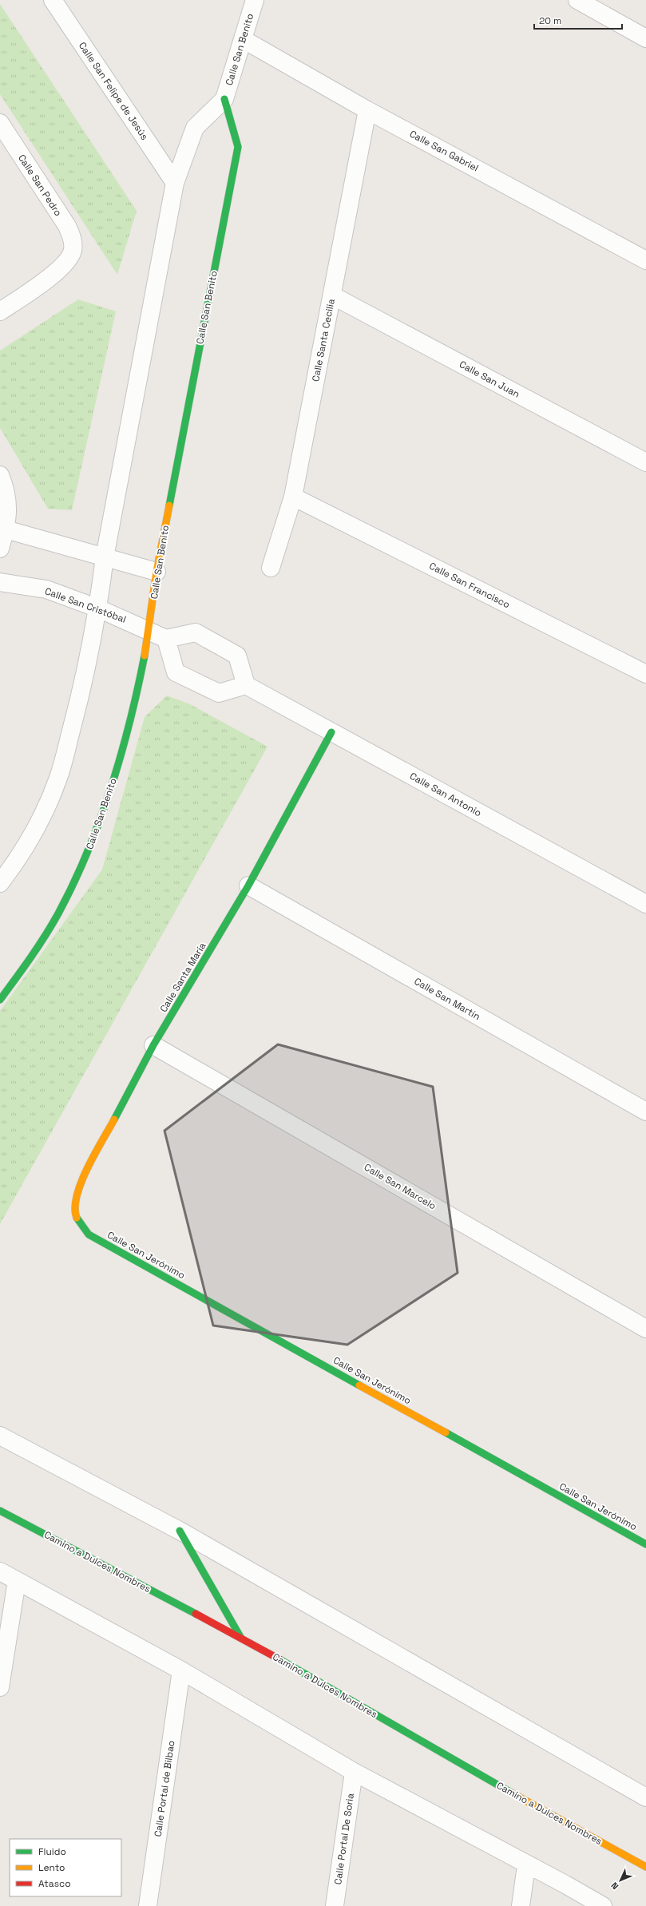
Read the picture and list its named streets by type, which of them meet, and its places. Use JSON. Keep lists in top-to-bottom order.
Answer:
{
  "streets": {
    "street": [
      "Calle San Benito",
      "Calle San Felipe de Jesús",
      "Calle San Gabriel",
      "Calle San Pedro",
      "Calle Santa Cecilia",
      "Calle San Juan",
      "Calle San Francisco",
      "Calle San Cristóbal",
      "Calle San Antonio",
      "Calle Santa María",
      "Calle San Martín",
      "Calle San Marcelo",
      "Calle San Jerónimo",
      "Camino a Dulces Nombres",
      "Calle Portal de Bilbao",
      "Calle Portal De Soria"
    ]
  },
  "crossings": [
    ["Calle San Benito", "Calle San Felipe de Jesús"],
    ["Calle San Benito", "Calle San Gabriel"],
    ["Calle San Benito", "Calle San Cristóbal"],
    ["Calle San Gabriel", "Calle Santa Cecilia"],
    ["Calle Santa Cecilia", "Calle San Juan"],
    ["Calle Santa Cecilia", "Calle San Francisco"],
    ["Calle San Antonio", "Calle Santa María"],
    ["Calle Santa María", "Calle San Martín"],
    ["Calle Santa María", "Calle San Marcelo"],
    ["Calle Santa María", "Calle San Jerónimo"]
  ],
  "legend": ["Fluido", "Lento", "Atasco"],
  "scale_bar": "20 m",
  "north": "bottom left"
}
